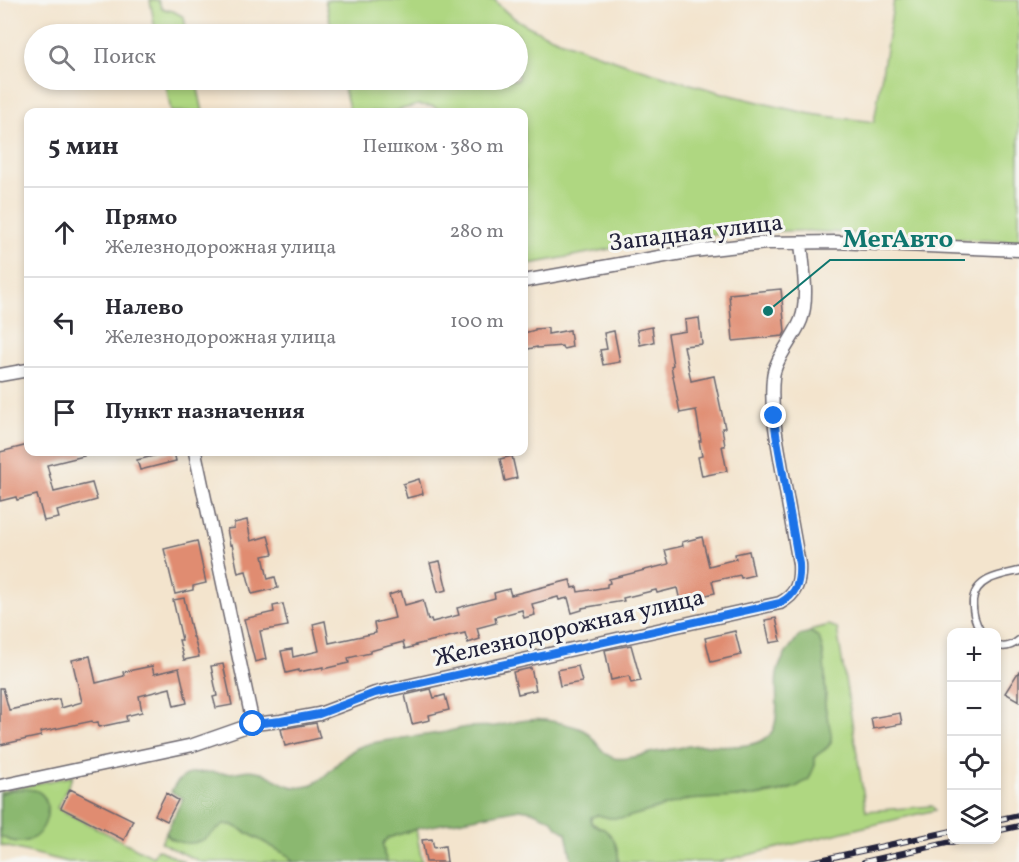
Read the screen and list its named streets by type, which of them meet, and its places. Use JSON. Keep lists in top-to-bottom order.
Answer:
{
  "streets": {
    "street": ["Западная улица", "Железнодорожная улица"]
  },
  "crossings": [
    ["Западная улица", "Железнодорожная улица"]
  ],
  "places": ["МегАвто"],
  "page": {
    "search": "Поиск",
    "heading": ["5 мин", "Пешком · 380 m"],
    "list": [
      ["Прямо", "Железнодорожная улица", "280 m"],
      ["Налево", "Железнодорожная улица", "100 m"],
      "Пункт назначения"
    ],
    "map_buttons": ["+", "−"]
  }
}
